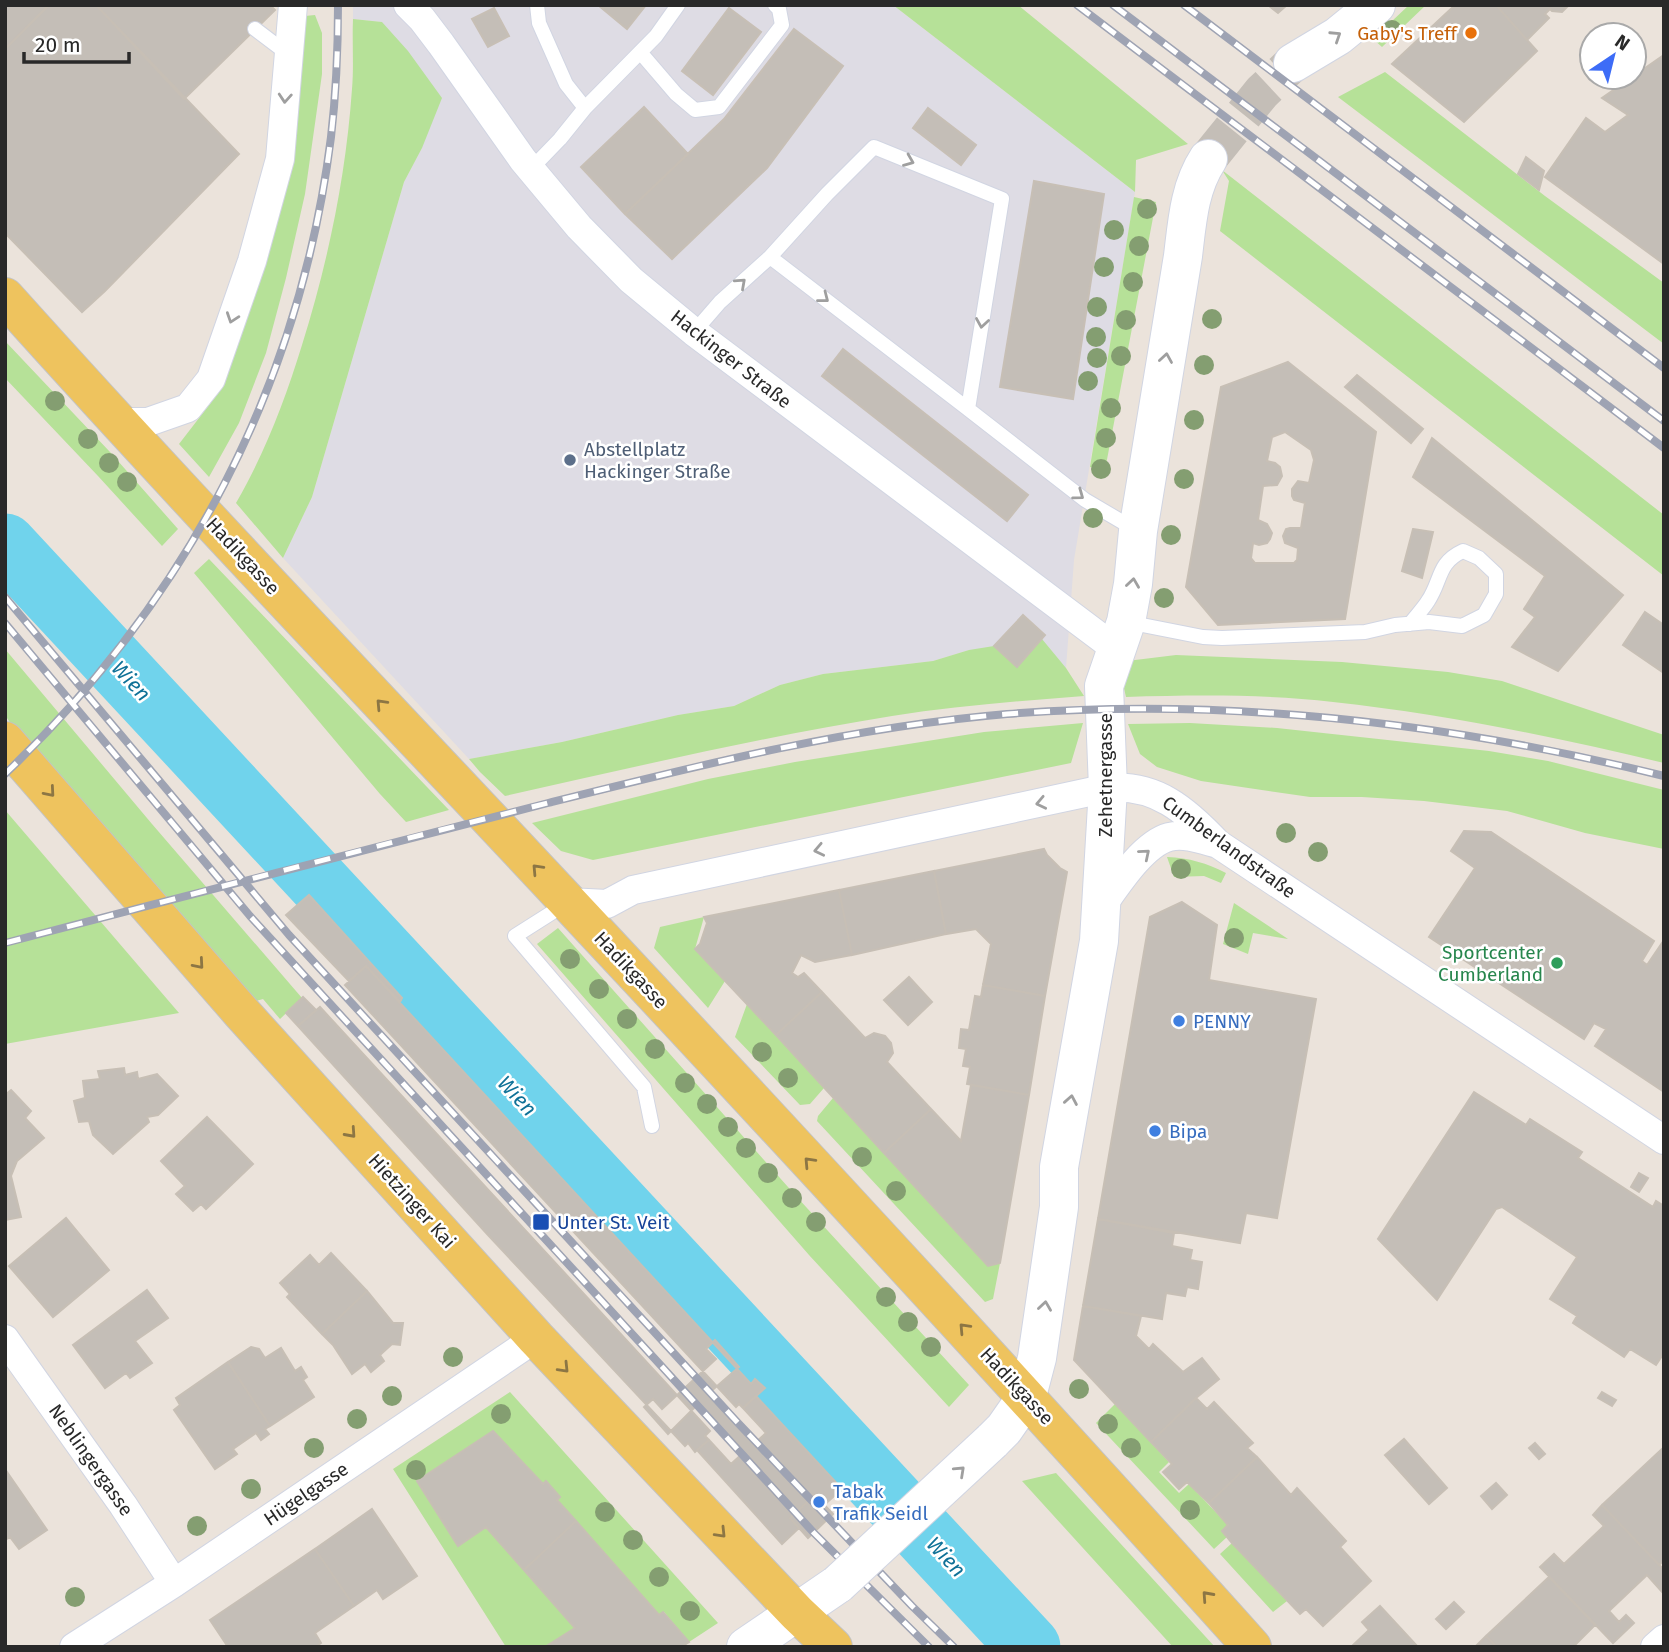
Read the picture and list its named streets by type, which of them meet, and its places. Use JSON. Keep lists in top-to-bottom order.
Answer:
{
  "streets": {
    "main road": ["Hadikgasse", "Hietzinger Kai"],
    "street": [
      "Hackinger Straße",
      "Zehetnergasse",
      "Cumberlandstraße",
      "Neblingergasse",
      "Hügelgasse"
    ]
  },
  "crossings": [
    ["Hackinger Straße", "Zehetnergasse"],
    ["Hadikgasse", "Zehetnergasse"],
    ["Hadikgasse", "Cumberlandstraße"],
    ["Zehetnergasse", "Cumberlandstraße"],
    ["Hietzinger Kai", "Hügelgasse"],
    ["Neblingergasse", "Hügelgasse"]
  ],
  "one_way": [
    "Hadikgasse",
    "Zehetnergasse",
    "Cumberlandstraße",
    "Hietzinger Kai"
  ],
  "water": ["Wien"],
  "places": {
    "other": [
      "Gaby's Treff",
      "Abstellplatz Hackinger Straße",
      "Sportcenter Cumberland",
      "PENNY",
      "Bipa",
      "Tabak Trafik Seidl"
    ],
    "transit": ["Unter St. Veit"]
  },
  "scale_bar": "20 m",
  "north": "top right"
}
